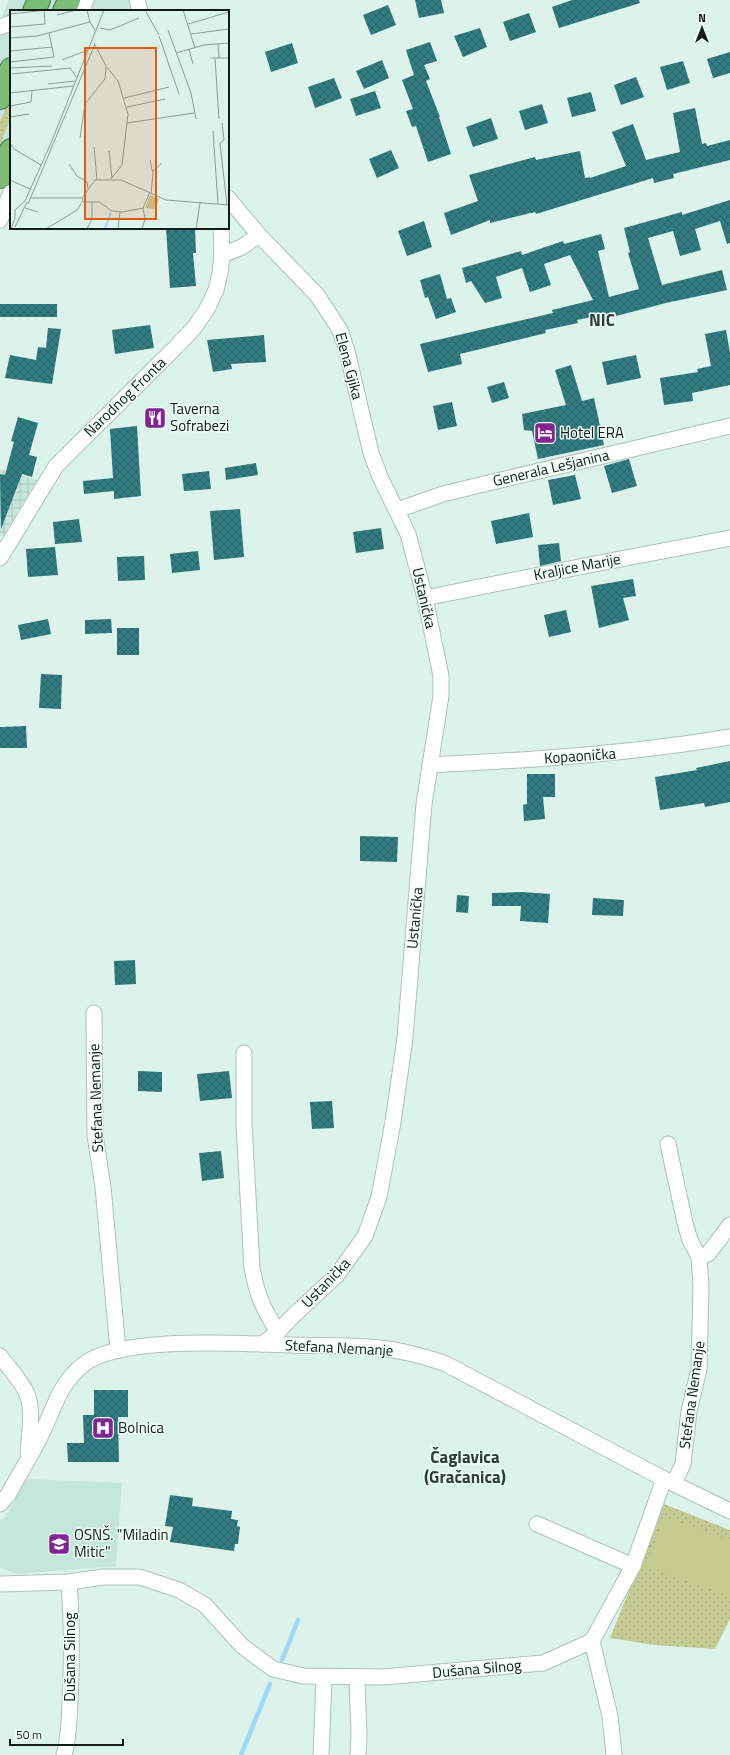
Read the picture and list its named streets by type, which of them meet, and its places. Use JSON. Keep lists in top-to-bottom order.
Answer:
{
  "streets": {
    "street": [
      "Elena Gjika",
      "Narodnog Fronta",
      "Generala Lešjanina",
      "Kraljice Marije",
      "Ustanička",
      "Kopaonička",
      "Stefana Nemanje",
      "Dušana Silnog"
    ]
  },
  "crossings": [
    ["Elena Gjika", "Ustanička"],
    ["Generala Lešjanina", "Ustanička"],
    ["Kraljice Marije", "Ustanička"],
    ["Ustanička", "Kopaonička"],
    ["Ustanička", "Stefana Nemanje"]
  ],
  "districts": ["NIC", "Čaglavica (Gračanica)"],
  "places": {
    "restaurant": ["Taverna Sofrabezi"],
    "hotel": ["Hotel ERA"],
    "hospital": ["Bolnica"],
    "school or university": ["OSNŠ. \"Miladin Mitic\""]
  },
  "scale_bar": "50 m",
  "north": "top"
}
